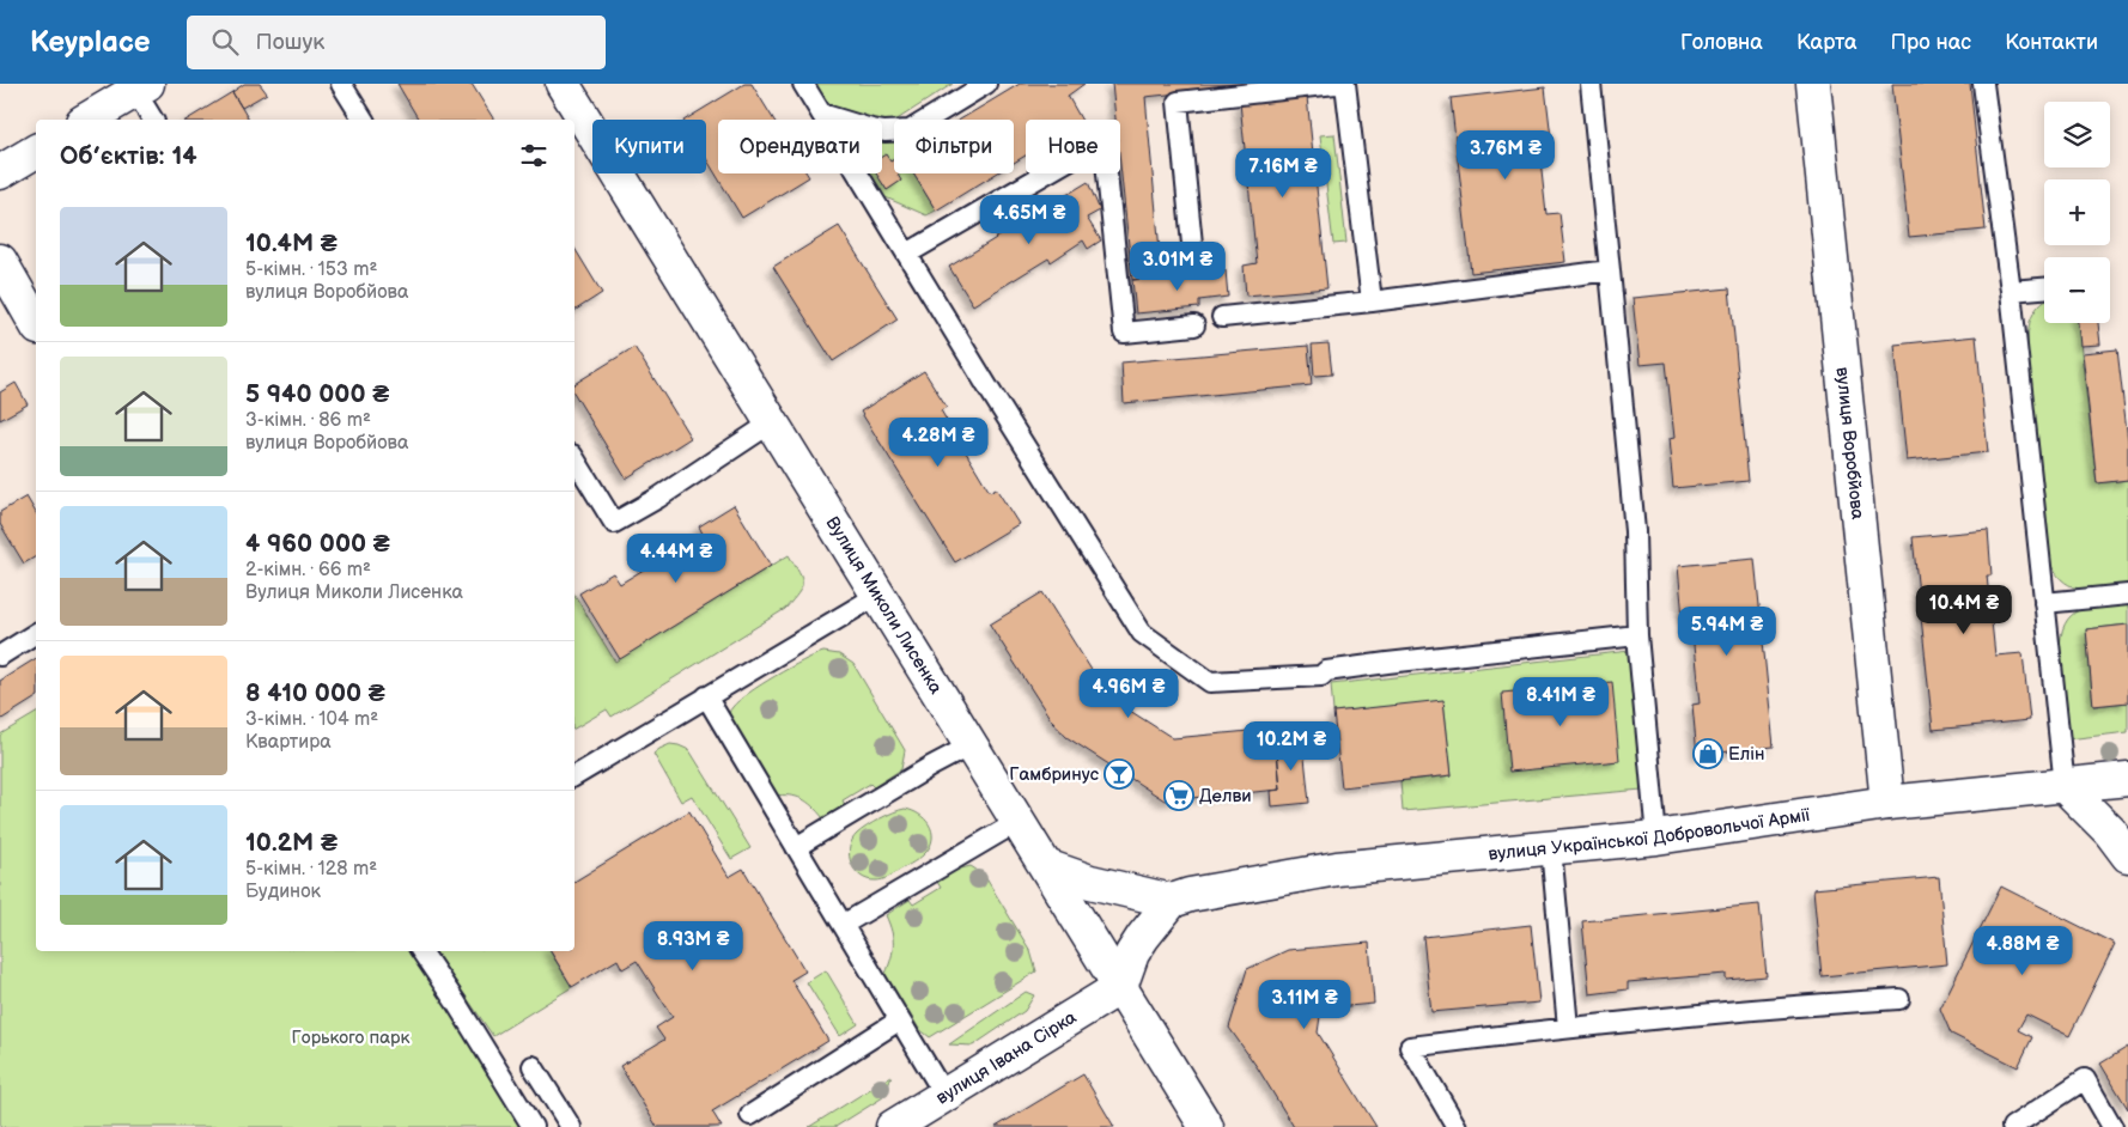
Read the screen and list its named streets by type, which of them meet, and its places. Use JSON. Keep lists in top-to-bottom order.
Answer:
{
  "streets": {
    "street": [
      "вулиця Воробйова",
      "Вулиця Миколи Лисенка",
      "вулиця Української Добровольчої Армії",
      "вулиця Івана Сірка"
    ]
  },
  "crossings": [
    ["вулиця Воробйова", "вулиця Української Добровольчої Армії"],
    ["Вулиця Миколи Лисенка", "вулиця Української Добровольчої Армії"],
    ["Вулиця Миколи Лисенка", "вулиця Івана Сірка"]
  ],
  "parks": ["Горького парк"],
  "places": {
    "shop": ["Елін"],
    "bar": ["Гамбринус"],
    "supermarket": ["Делви"]
  },
  "page": {
    "header": "Keyplace",
    "search": "Пошук",
    "nav": [
      "Головна",
      "Карта",
      "Про нас",
      "Контакти"
    ],
    "map_buttons": ["+", "−"],
    "chip": [
      "Купити",
      "Орендувати",
      "Фільтри",
      "Нове"
    ],
    "heading": "Об’єктів: 14",
    "price": [
      "3.76M ₴",
      "7.16M ₴",
      "4.65M ₴",
      "3.01M ₴",
      "4.28M ₴",
      "4.44M ₴",
      "10.4M ₴",
      "5.94M ₴",
      "4.96M ₴",
      "8.41M ₴",
      "10.2M ₴",
      "8.93M ₴",
      "4.88M ₴",
      "3.11M ₴"
    ],
    "list": [
      {
        "name": "10.4M ₴",
        "note": "5-кімн. · 153 m² · вулиця Воробйова"
      },
      {
        "name": "5 940 000 ₴",
        "note": "3-кімн. · 86 m² · вулиця Воробйова"
      },
      {
        "name": "4 960 000 ₴",
        "note": "2-кімн. · 66 m² · Вулиця Миколи Лисенка"
      },
      {
        "name": "8 410 000 ₴",
        "note": "3-кімн. · 104 m² · Квартира"
      },
      {
        "name": "10.2M ₴",
        "note": "5-кімн. · 128 m² · Будинок"
      }
    ]
  }
}
